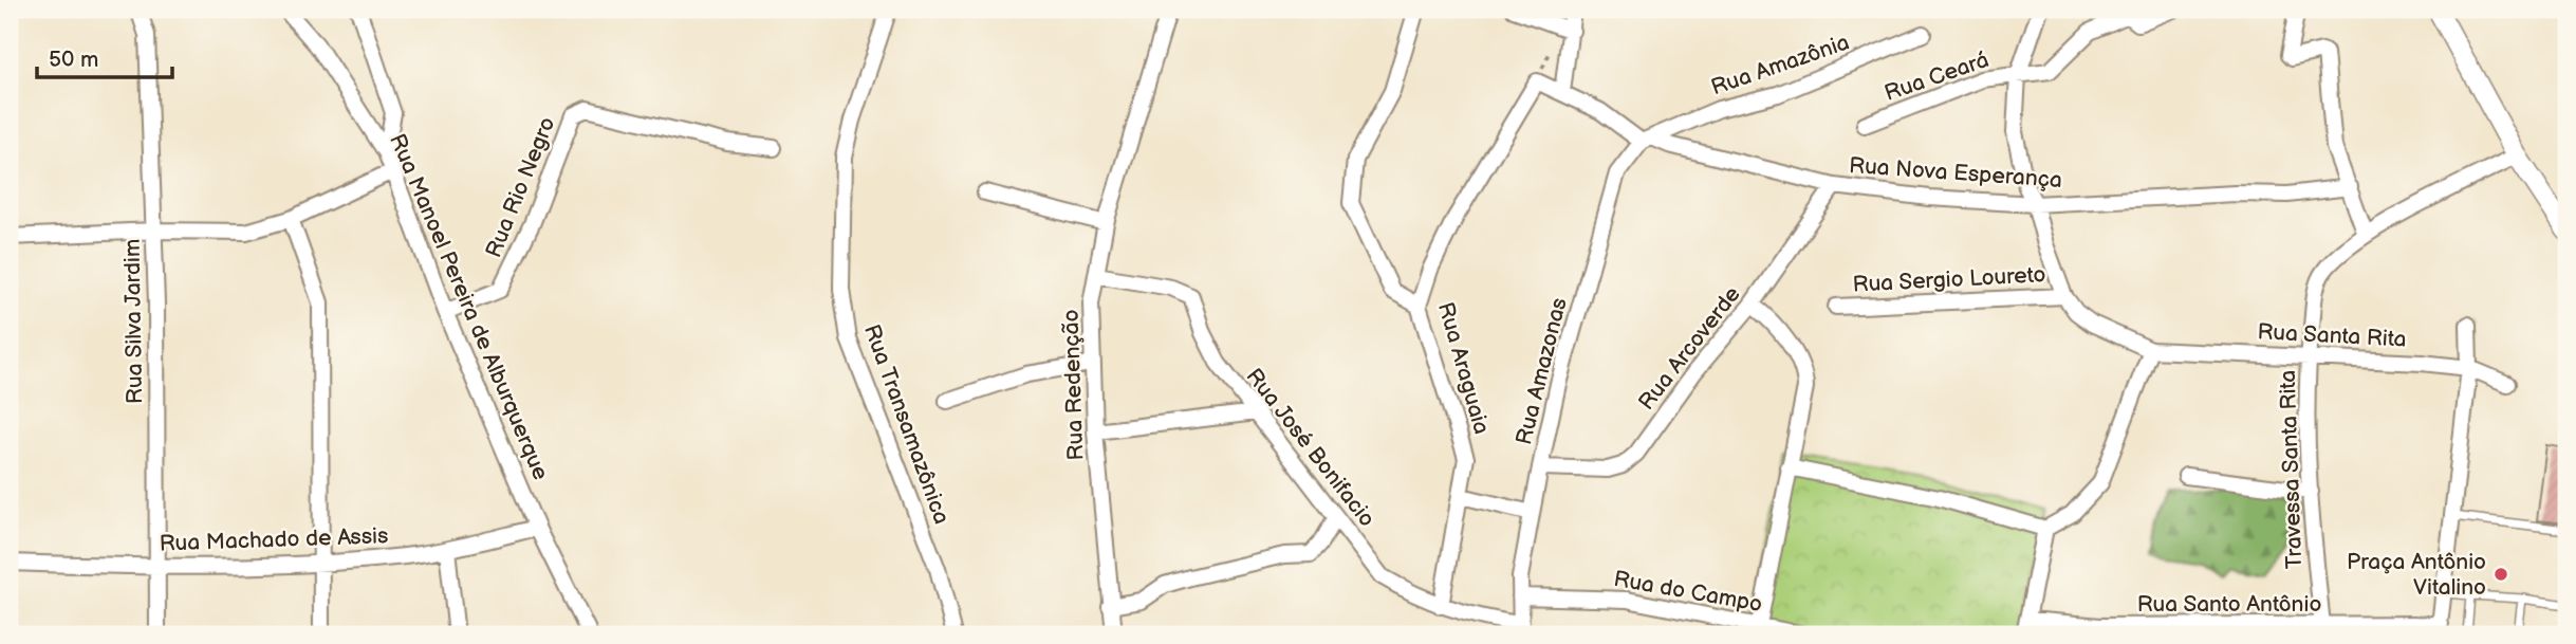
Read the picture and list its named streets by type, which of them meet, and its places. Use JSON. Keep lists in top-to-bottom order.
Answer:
{
  "streets": {
    "street": [
      "Rua Amazônia",
      "Rua Ceará",
      "Rua Nova Esperança",
      "Rua Rio Negro",
      "Rua Sergio Loureto",
      "Rua Manoel Pereira de Alburquerque",
      "Rua Silva Jardim",
      "Rua Santa Rita",
      "Rua Arcoverde",
      "Rua Araguaia",
      "Rua Amazonas",
      "Rua Redenção",
      "Rua Transamazônica",
      "Rua José Bonifacio",
      "Travessa Santa Rita",
      "Rua Machado de Assis",
      "Rua do Campo",
      "Rua Santo Antônio"
    ]
  },
  "crossings": [
    ["Rua Amazônia", "Rua Nova Esperança"],
    ["Rua Amazônia", "Rua Amazonas"],
    ["Rua Nova Esperança", "Rua Arcoverde"],
    ["Rua Nova Esperança", "Rua Araguaia"],
    ["Rua Nova Esperança", "Rua Amazonas"],
    ["Rua Rio Negro", "Rua Manoel Pereira de Alburquerque"],
    ["Rua Manoel Pereira de Alburquerque", "Rua Machado de Assis"],
    ["Rua Silva Jardim", "Rua Machado de Assis"],
    ["Rua Santa Rita", "Travessa Santa Rita"],
    ["Rua Santa Rita", "Rua Santo Antônio"],
    ["Rua Arcoverde", "Rua Amazonas"],
    ["Rua Araguaia", "Rua José Bonifacio"],
    ["Rua Amazonas", "Rua José Bonifacio"],
    ["Rua Amazonas", "Rua do Campo"],
    ["Rua Redenção", "Rua José Bonifacio"],
    ["Travessa Santa Rita", "Rua Santo Antônio"]
  ],
  "places": ["Praça Antônio Vitalino"],
  "scale_bar": "50 m"
}
